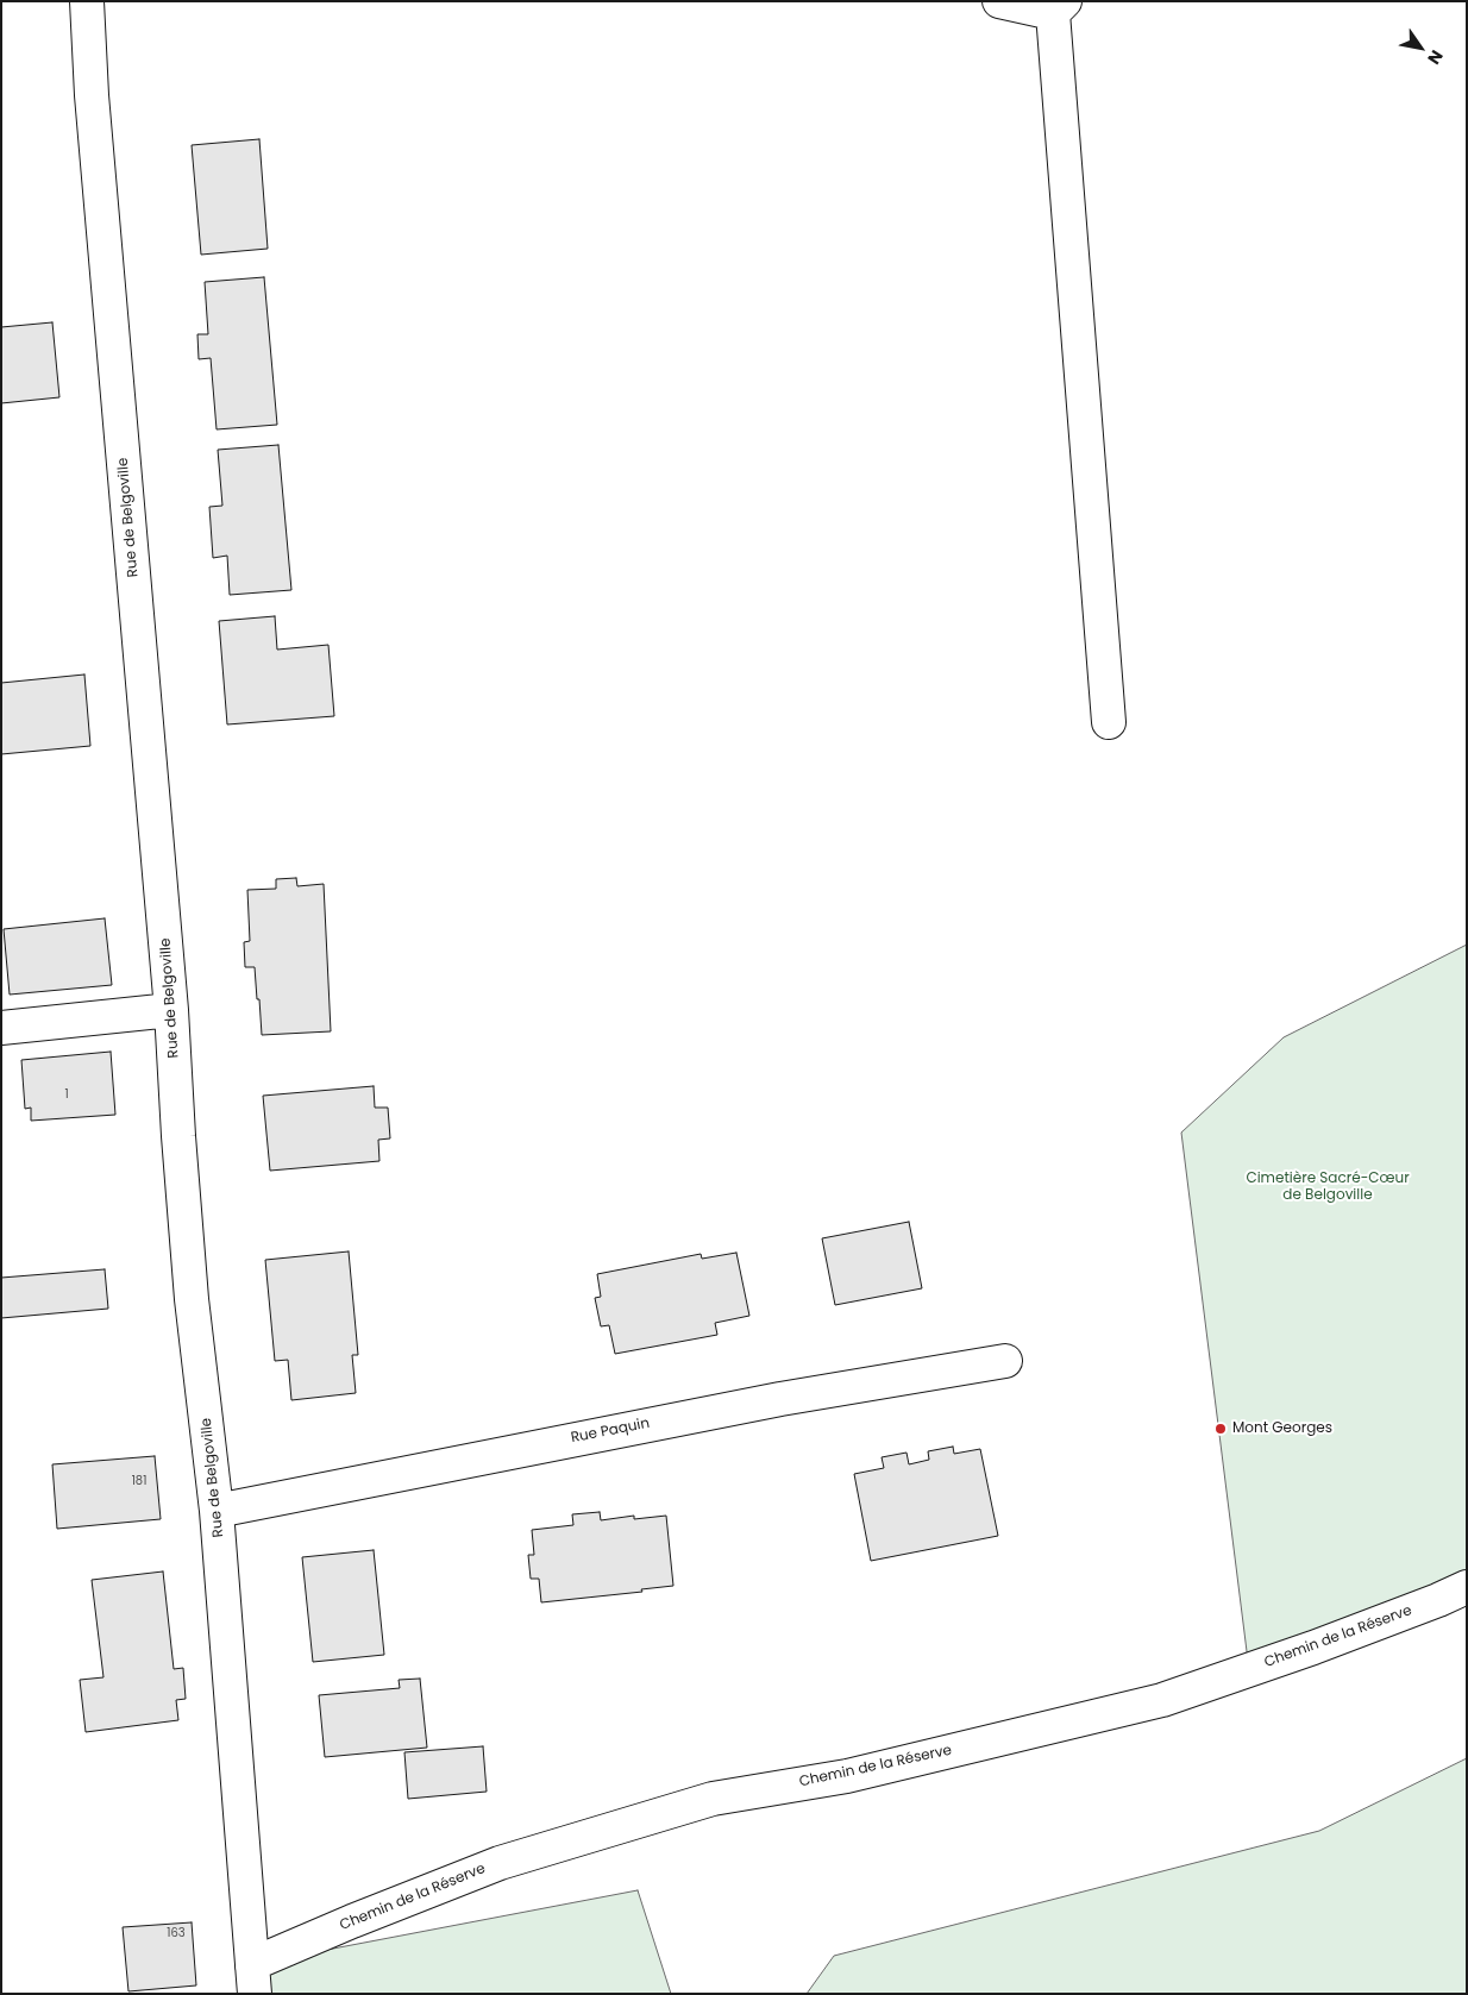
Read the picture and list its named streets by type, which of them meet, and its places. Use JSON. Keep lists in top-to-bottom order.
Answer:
{
  "streets": {
    "street": ["Rue de Belgoville", "Rue Paquin", "Chemin de la Réserve"]
  },
  "crossings": [
    ["Rue de Belgoville", "Rue Paquin"],
    ["Rue de Belgoville", "Chemin de la Réserve"]
  ],
  "parks": ["Cimetière Sacré-Cœur de Belgoville"],
  "places": ["Mont Georges"],
  "house_numbers": ["1", "181", "163"],
  "north": "bottom right"
}
